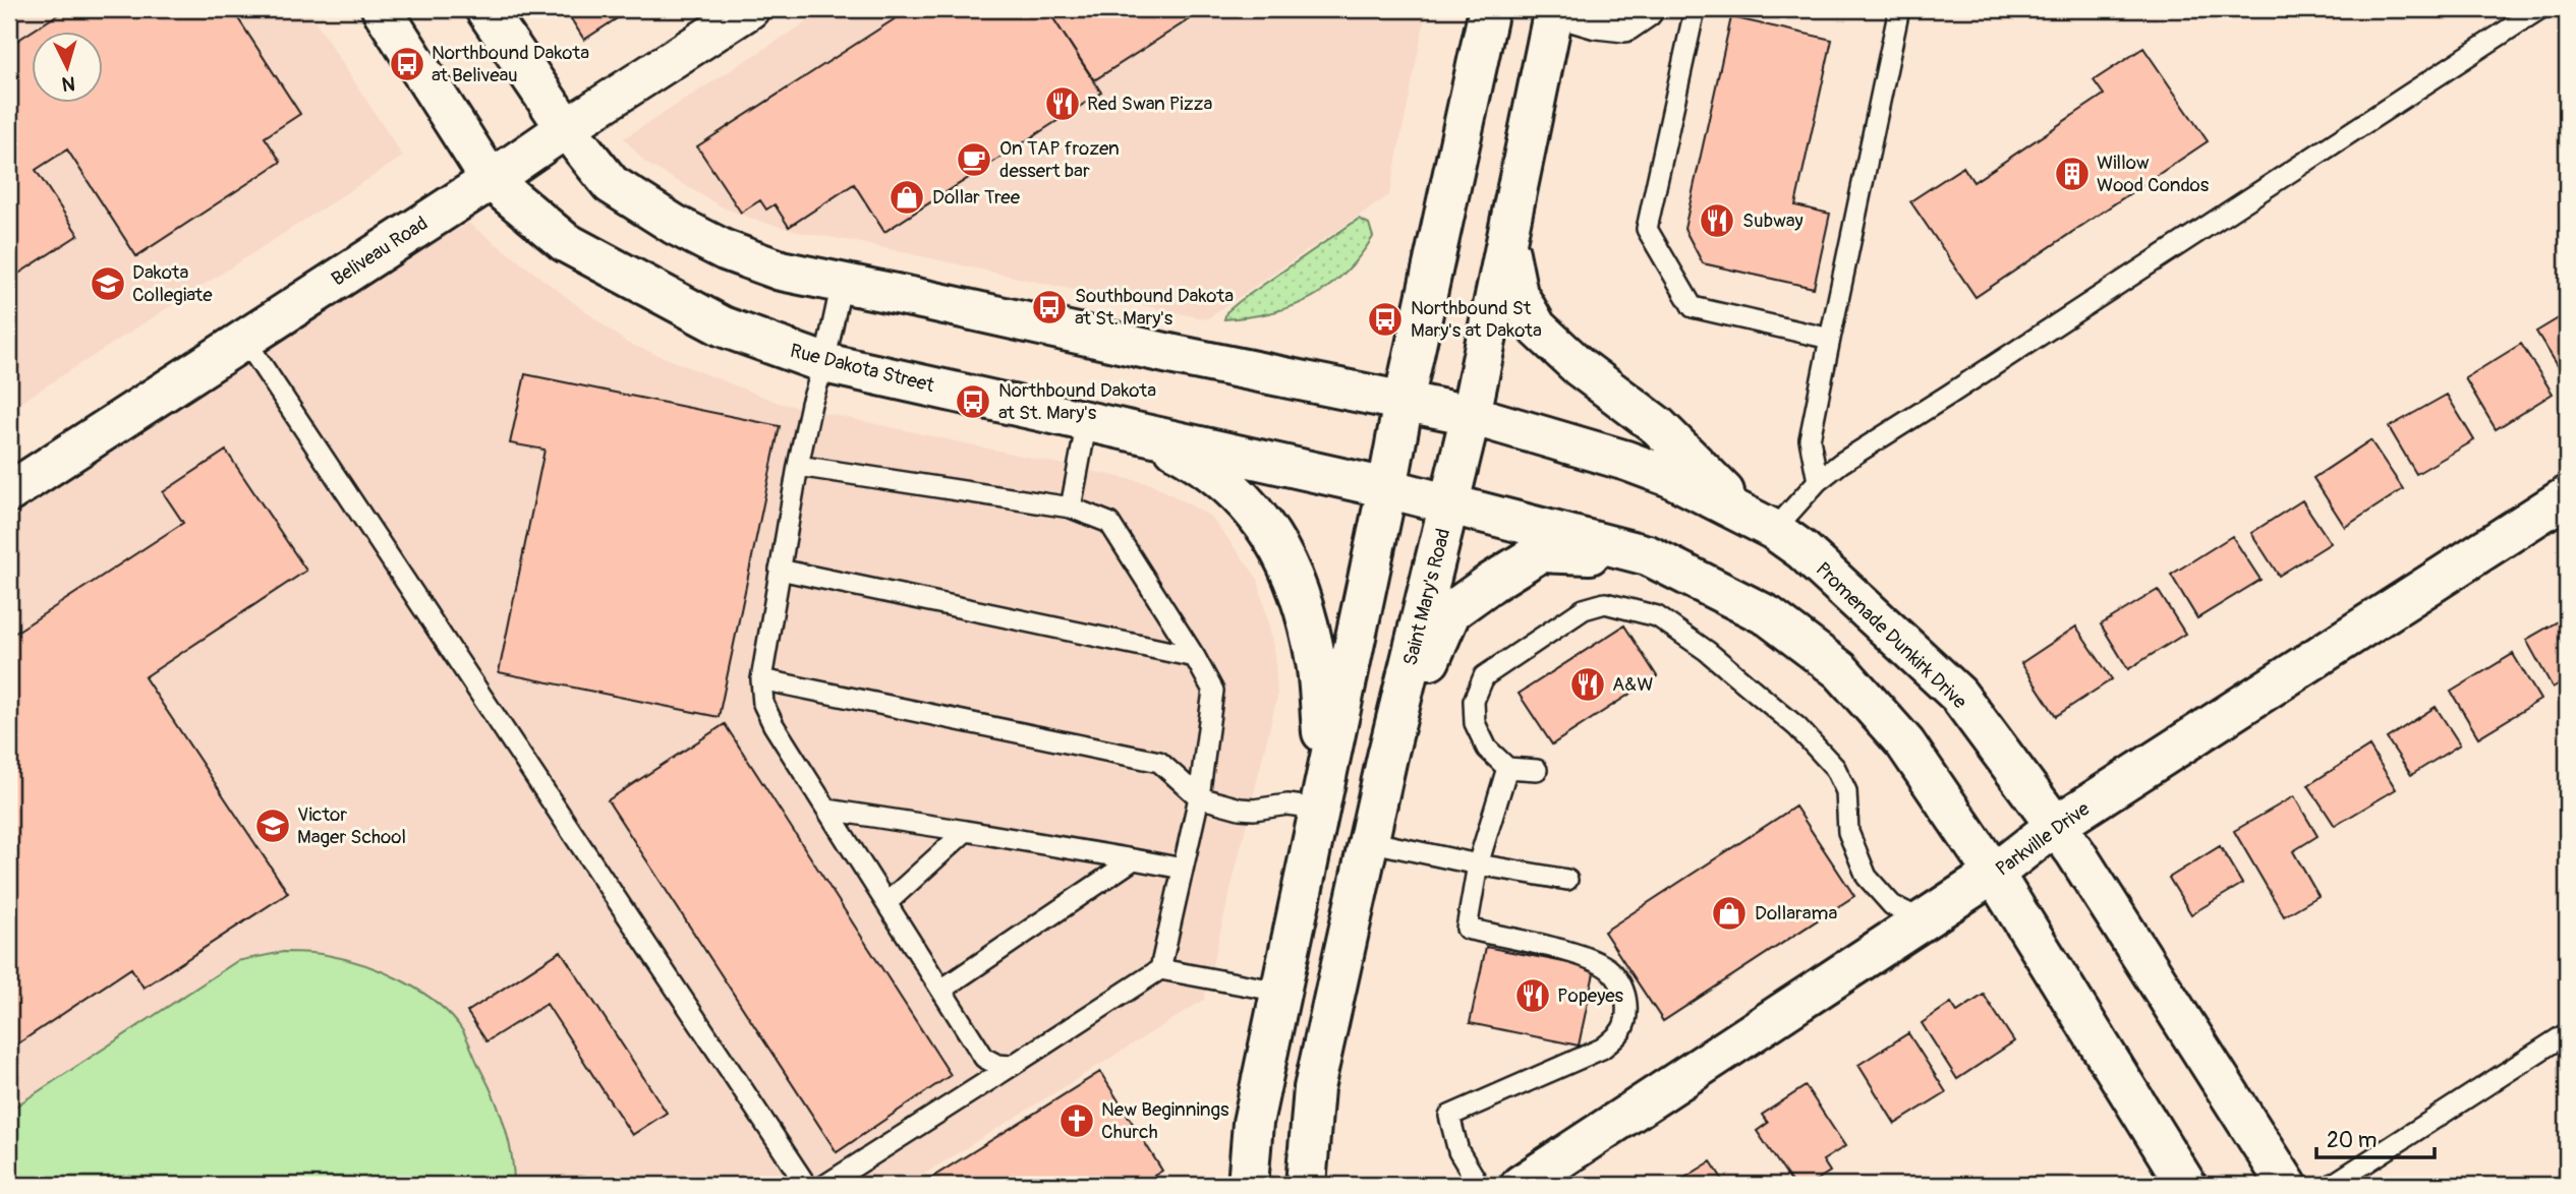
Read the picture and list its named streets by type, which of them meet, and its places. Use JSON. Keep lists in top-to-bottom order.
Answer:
{
  "streets": {
    "main road": [
      "Beliveau Road",
      "Rue Dakota Street",
      "Saint Mary's Road",
      "Promenade Dunkirk Drive",
      "Parkville Drive"
    ]
  },
  "crossings": [
    ["Beliveau Road", "Rue Dakota Street"],
    ["Saint Mary's Road", "Promenade Dunkirk Drive"],
    ["Promenade Dunkirk Drive", "Parkville Drive"]
  ],
  "places": {
    "bus stop": [
      "Northbound Dakota at Beliveau",
      "Southbound Dakota at St. Mary's",
      "Northbound St Mary's at Dakota",
      "Northbound Dakota at St. Mary's"
    ],
    "restaurant": [
      "Red Swan Pizza",
      "Subway",
      "A&W",
      "Popeyes"
    ],
    "cafe": ["On TAP frozen dessert bar"],
    "building": ["Willow Wood Condos"],
    "shop": ["Dollar Tree", "Dollarama"],
    "school or university": ["Dakota Collegiate", "Victor Mager School"],
    "church": ["New Beginnings Church"]
  },
  "scale_bar": "20 m",
  "north": "bottom"
}
